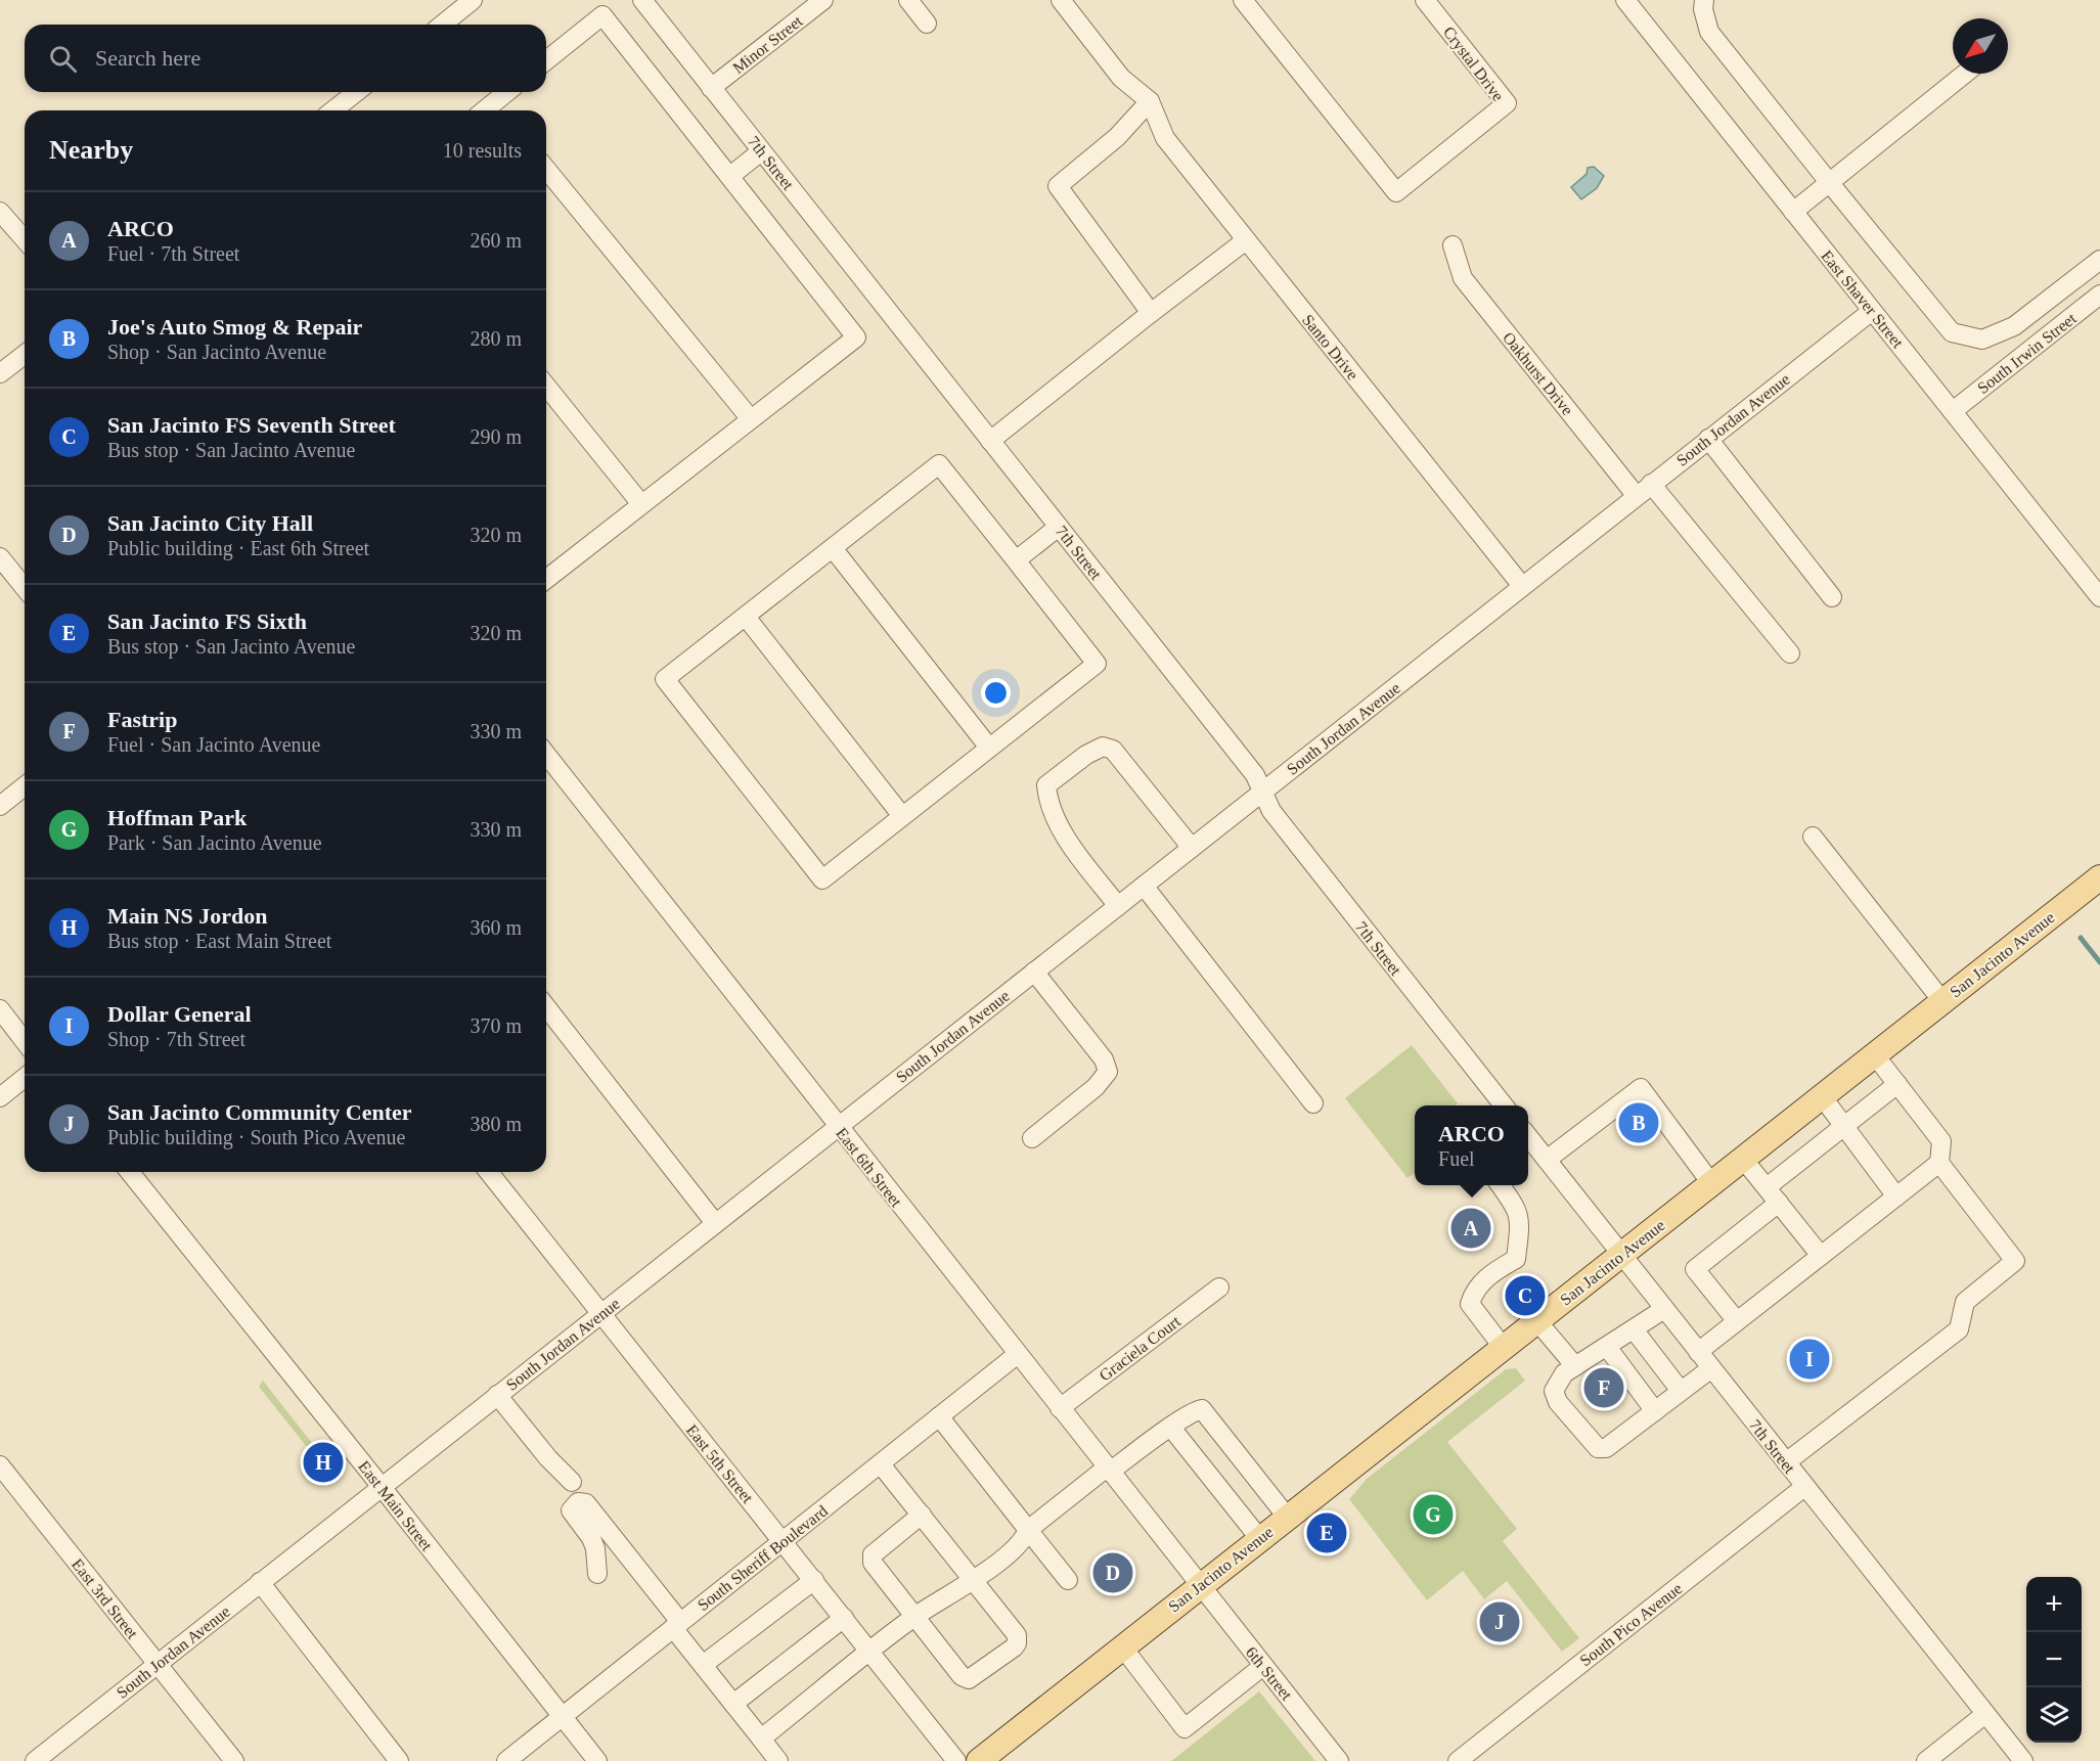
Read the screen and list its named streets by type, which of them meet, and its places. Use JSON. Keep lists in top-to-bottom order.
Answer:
{
  "streets": {
    "main road": ["San Jacinto Avenue"],
    "street": [
      "Minor Street",
      "Crystal Drive",
      "7th Street",
      "East Shaver Street",
      "Santo Drive",
      "South Irwin Street",
      "Oakhurst Drive",
      "South Jordan Avenue",
      "East 6th Street",
      "Graciela Court",
      "East 5th Street",
      "East Main Street",
      "South Sheriff Boulevard",
      "East 3rd Street",
      "South Pico Avenue",
      "6th Street"
    ]
  },
  "crossings": [
    ["Minor Street", "7th Street"],
    ["7th Street", "South Jordan Avenue"],
    ["7th Street", "San Jacinto Avenue"],
    ["7th Street", "South Pico Avenue"],
    ["East Shaver Street", "South Irwin Street"],
    ["East Shaver Street", "South Jordan Avenue"],
    ["Santo Drive", "South Jordan Avenue"],
    ["Oakhurst Drive", "South Jordan Avenue"],
    ["South Jordan Avenue", "East 6th Street"],
    ["South Jordan Avenue", "East 5th Street"],
    ["South Jordan Avenue", "East Main Street"],
    ["South Jordan Avenue", "East 3rd Street"],
    ["San Jacinto Avenue", "East 6th Street"],
    ["San Jacinto Avenue", "6th Street"],
    ["East 6th Street", "Graciela Court"],
    ["East 6th Street", "South Sheriff Boulevard"],
    ["East 6th Street", "6th Street"],
    ["East 5th Street", "South Sheriff Boulevard"],
    ["East Main Street", "South Sheriff Boulevard"]
  ],
  "north": "bottom left",
  "page": {
    "search": "Search here",
    "heading": ["Nearby", "10 results"],
    "list": [
      {
        "mark": "A",
        "name": "ARCO",
        "note": "Fuel · 7th Street",
        "value": "260 m"
      },
      {
        "mark": "B",
        "name": "Joe's Auto Smog & Repair",
        "note": "Shop · San Jacinto Avenue",
        "value": "280 m"
      },
      {
        "mark": "C",
        "name": "San Jacinto FS Seventh Street",
        "note": "Bus stop · San Jacinto Avenue",
        "value": "290 m"
      },
      {
        "mark": "D",
        "name": "San Jacinto City Hall",
        "note": "Public building · East 6th Street",
        "value": "320 m"
      },
      {
        "mark": "E",
        "name": "San Jacinto FS Sixth",
        "note": "Bus stop · San Jacinto Avenue",
        "value": "320 m"
      },
      {
        "mark": "F",
        "name": "Fastrip",
        "note": "Fuel · San Jacinto Avenue",
        "value": "330 m"
      },
      {
        "mark": "G",
        "name": "Hoffman Park",
        "note": "Park · San Jacinto Avenue",
        "value": "330 m"
      },
      {
        "mark": "H",
        "name": "Main NS Jordon",
        "note": "Bus stop · East Main Street",
        "value": "360 m"
      },
      {
        "mark": "I",
        "name": "Dollar General",
        "note": "Shop · 7th Street",
        "value": "370 m"
      },
      {
        "mark": "J",
        "name": "San Jacinto Community Center",
        "note": "Public building · South Pico Avenue",
        "value": "380 m"
      }
    ],
    "pins": [
      "B",
      "A",
      "C",
      "I",
      "F",
      "H",
      "G",
      "E",
      "D",
      "J"
    ],
    "popup": ["ARCO", "Fuel"],
    "map_buttons": ["+", "−"]
  }
}
